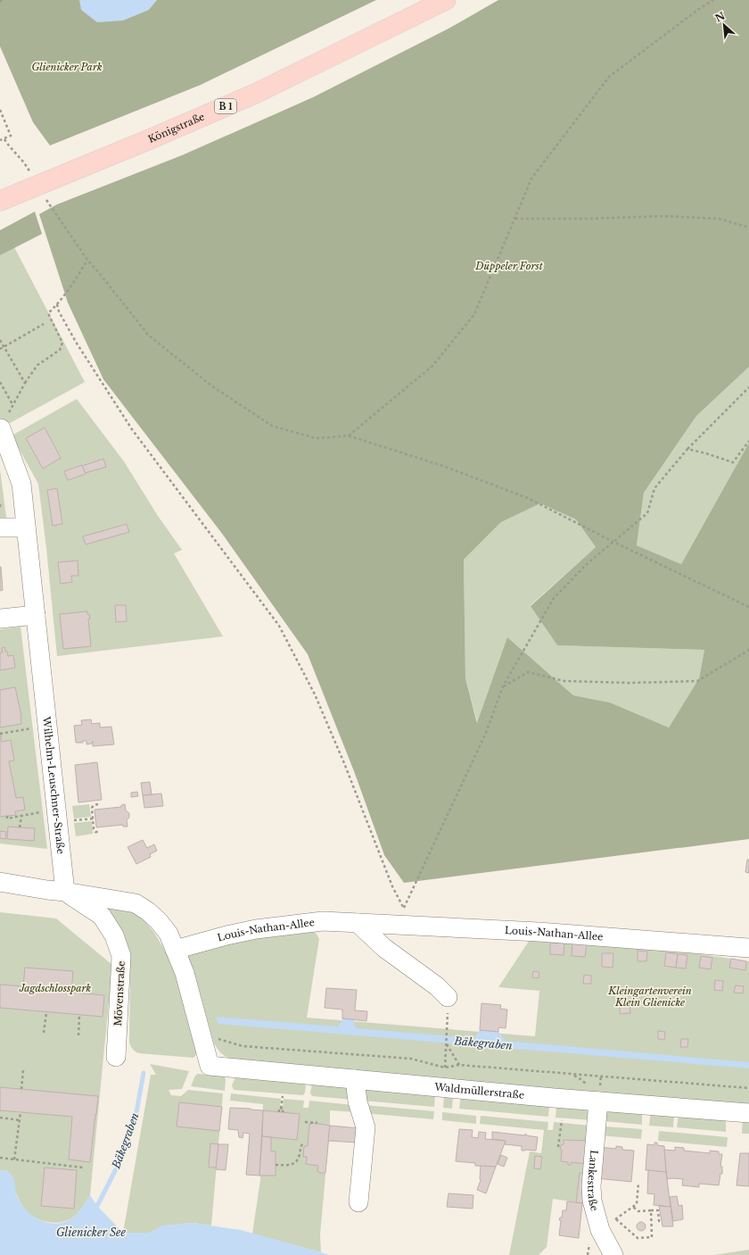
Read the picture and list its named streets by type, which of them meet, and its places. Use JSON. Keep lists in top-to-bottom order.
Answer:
{
  "streets": {
    "main road": ["B 1", "Königstraße"],
    "street": [
      "Wilhelm-Leuschner-Straße",
      "Louis-Nathan-Allee",
      "Mövenstraße",
      "Waldmüllerstraße",
      "Lankestraße"
    ]
  },
  "crossings": [
    ["Wilhelm-Leuschner-Straße", "Mövenstraße"],
    ["Waldmüllerstraße", "Lankestraße"]
  ],
  "water": ["Bäkegraben", "Glienicker See"],
  "parks": [
    "Glienicker Park",
    "Düppeler Forst",
    "Jagdschlosspark",
    "Kleingartenverein Klein Glienicke"
  ],
  "north": "top left"
}
